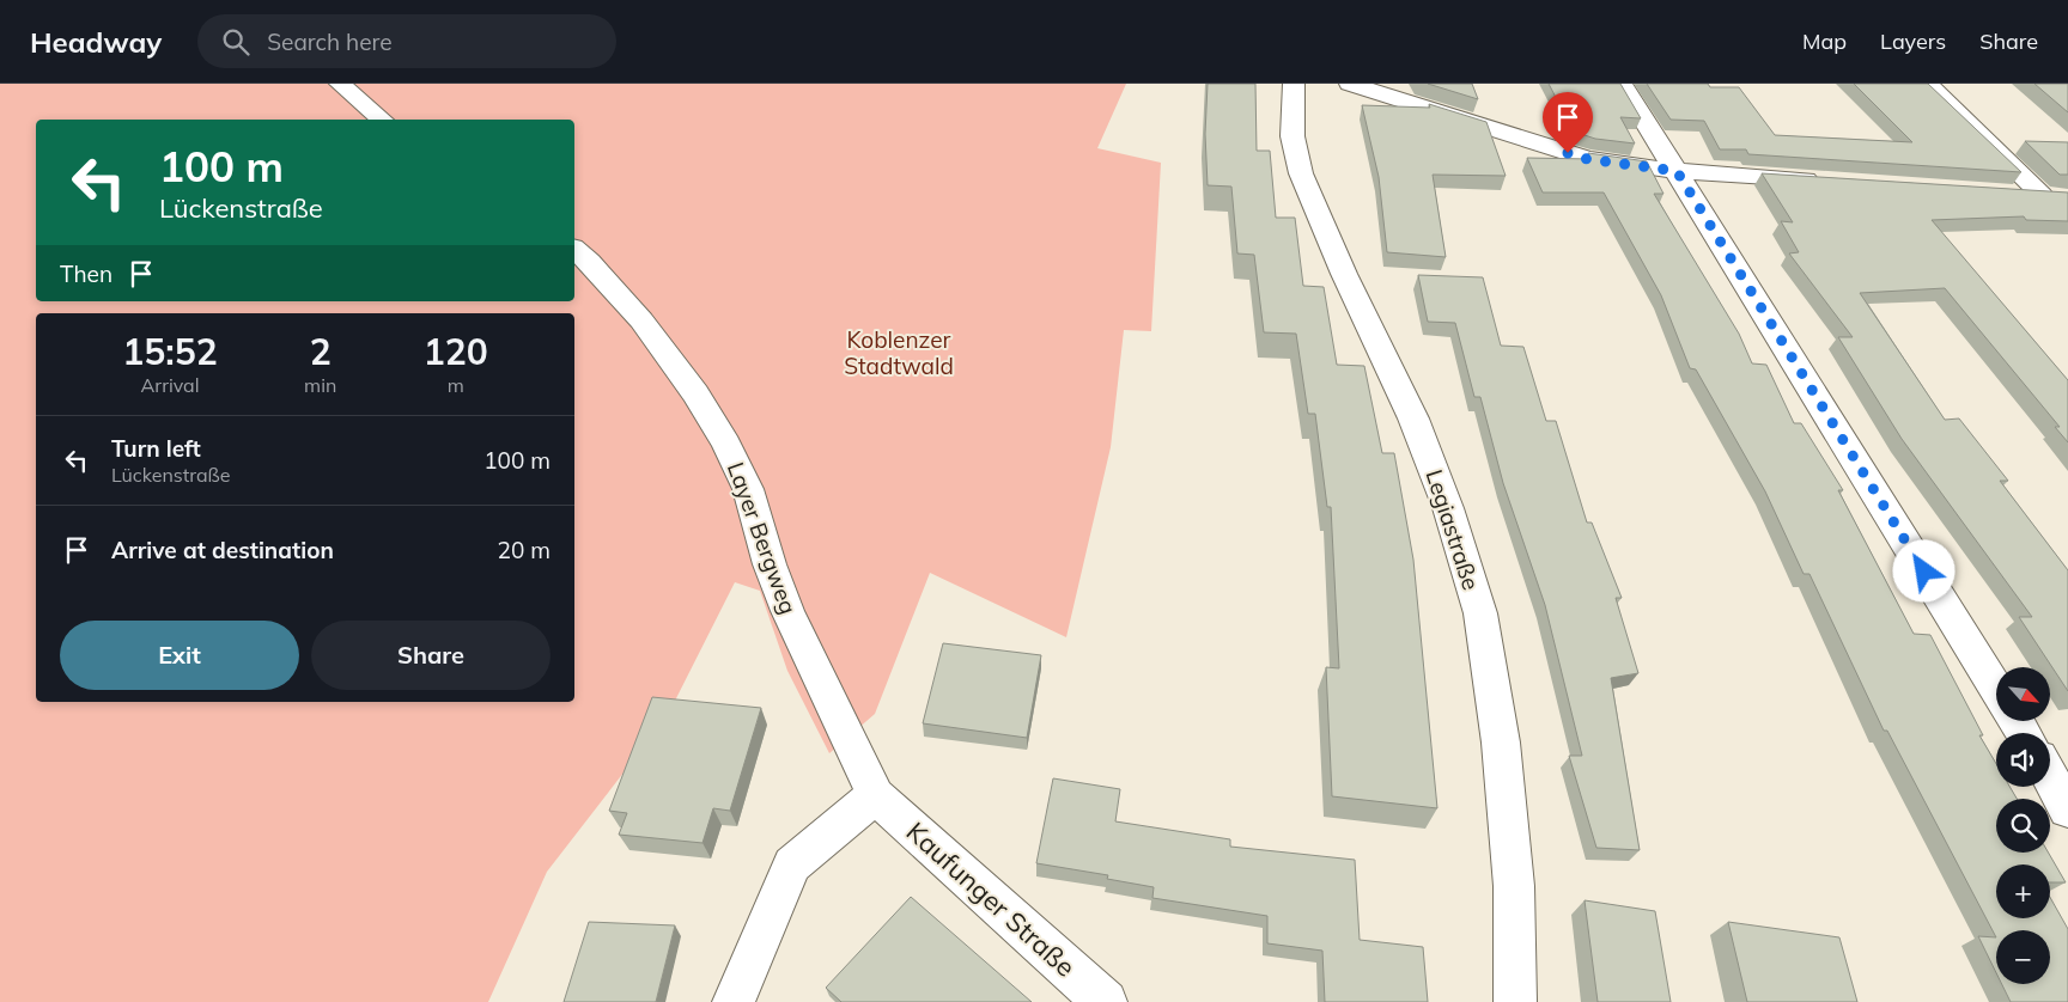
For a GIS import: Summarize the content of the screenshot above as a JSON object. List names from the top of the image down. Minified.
{"streets":{"street":["Legiastraße","Layer Bergweg","Kaufunger Straße"]},"crossings":[["Layer Bergweg","Kaufunger Straße"]],"parks":["Koblenzer Stadtwald"],"north":"bottom right","page":{"header":"Headway","search":"Search here","nav":["Map","Layers","Share"],"turn":["100 m","Lückenstraße"],"then":"Then","eta":["15:52","Arrival","2","min","120","m"],"list":[{"name":"Turn left","note":"Lückenstraße","value":"100 m"},{"name":"Arrive at destination","value":"20 m"}],"buttons":["Exit","Share"],"map_buttons":["+","−"]}}
